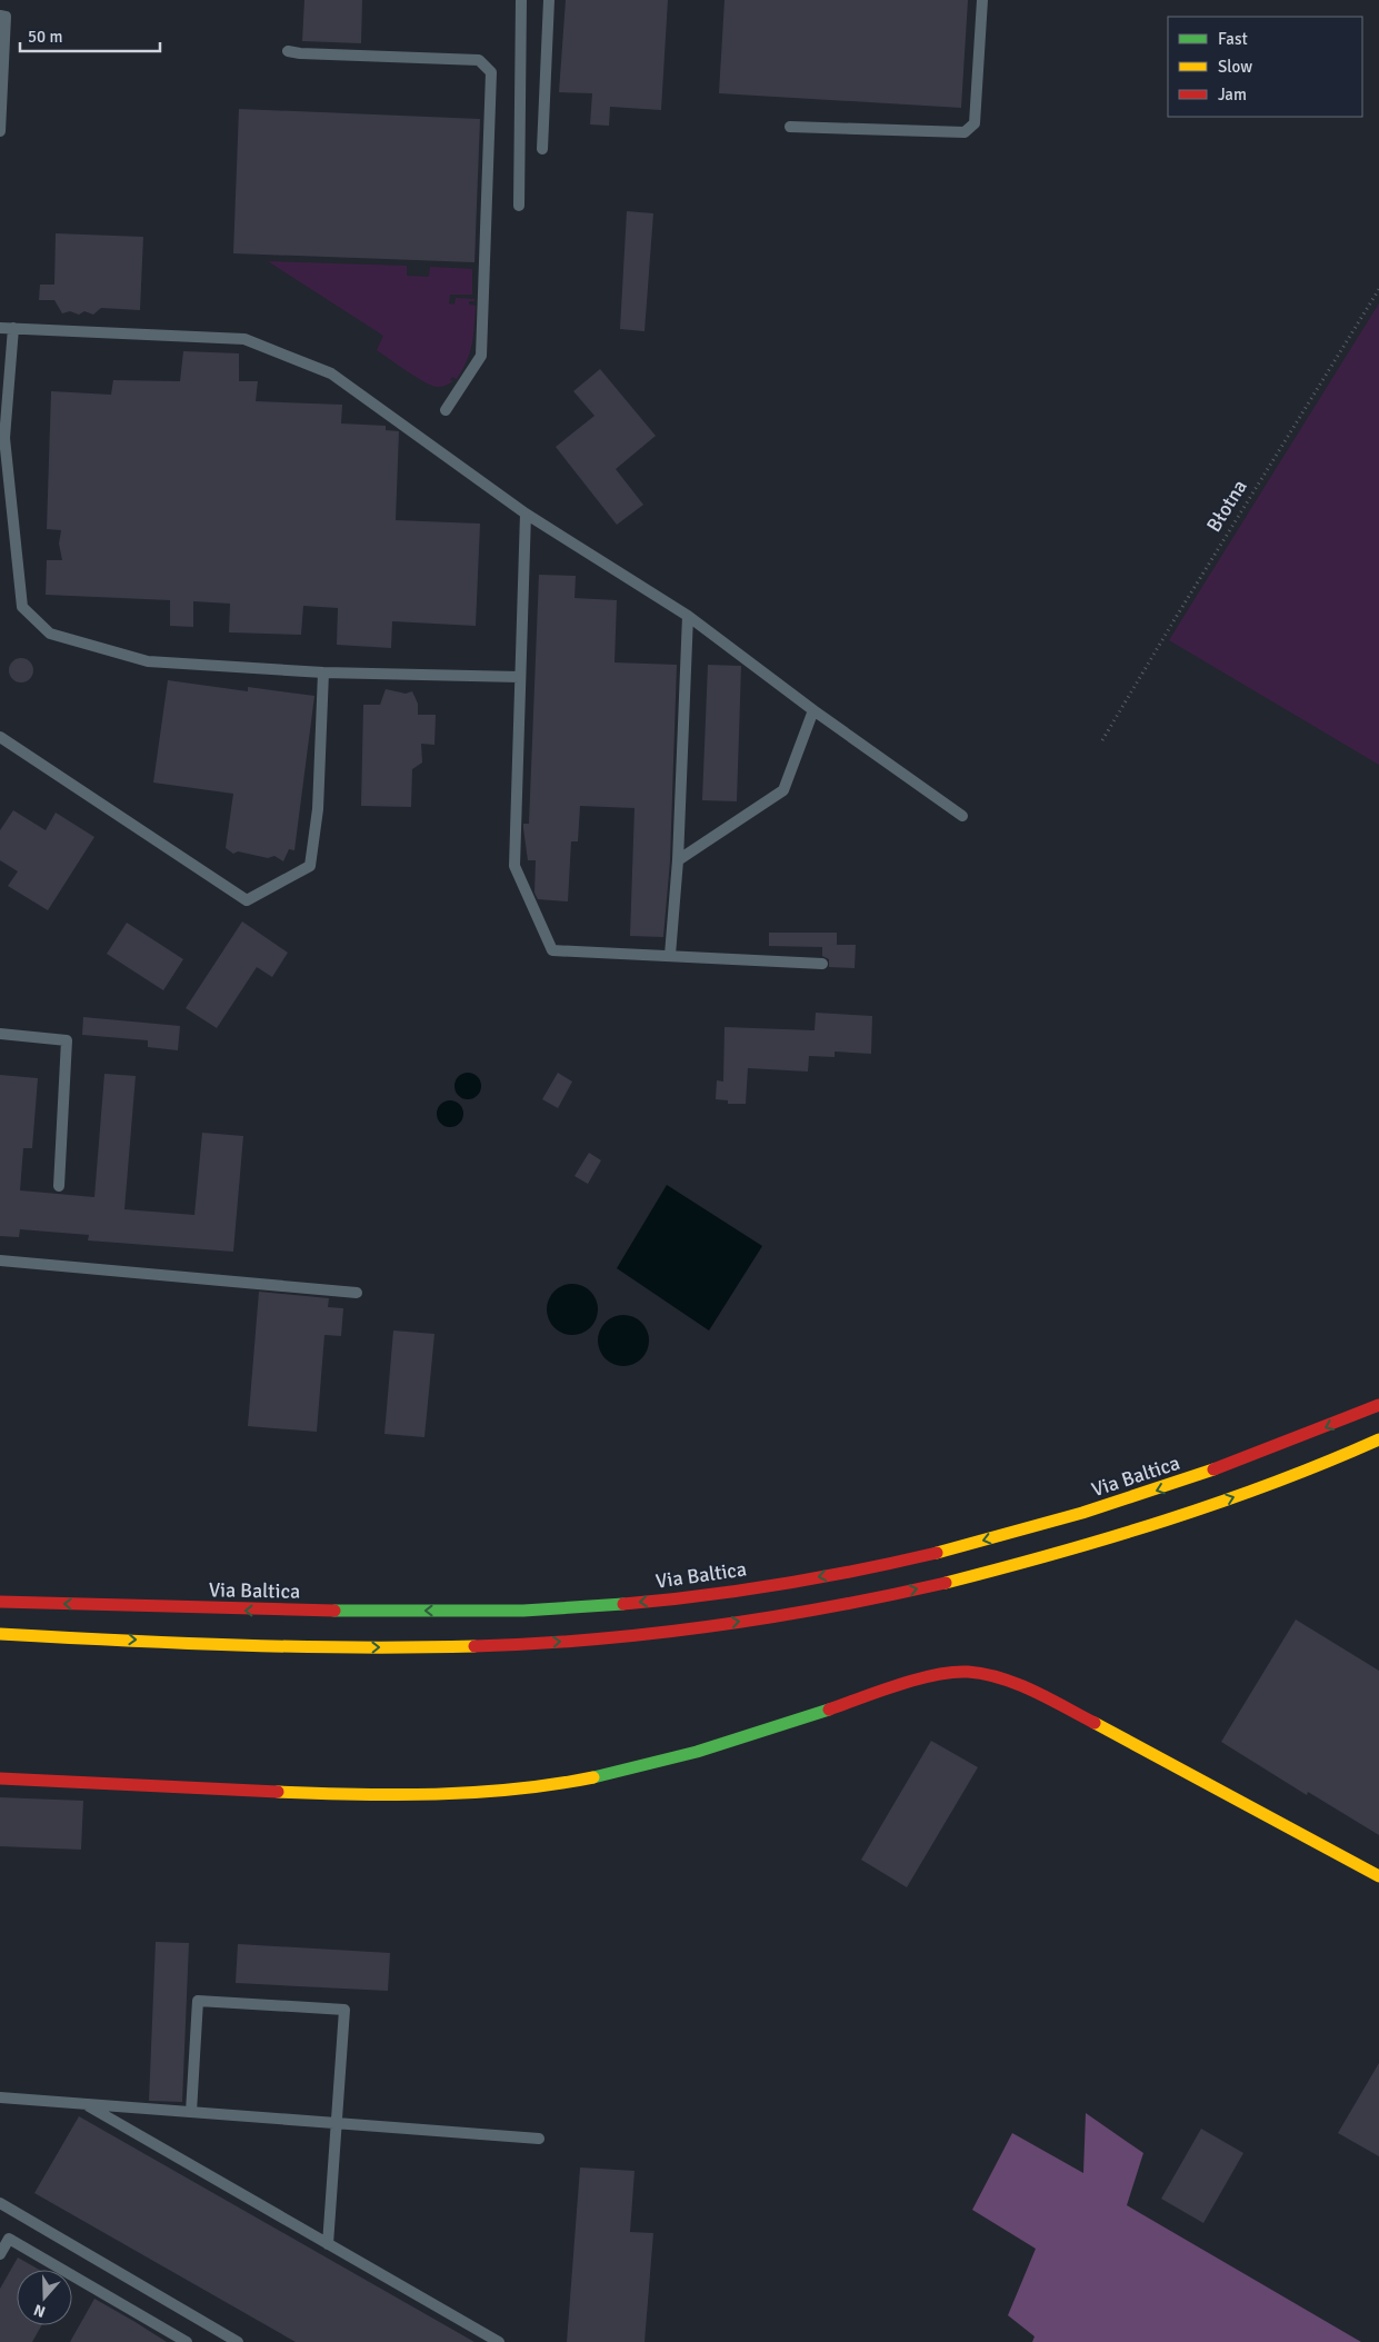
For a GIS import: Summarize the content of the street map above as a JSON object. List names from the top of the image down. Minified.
{"streets":{"main road":["Via Baltica"],"path":["Błotna"]},"legend":["Fast","Slow","Jam"],"scale_bar":"50 m","north":"bottom"}
